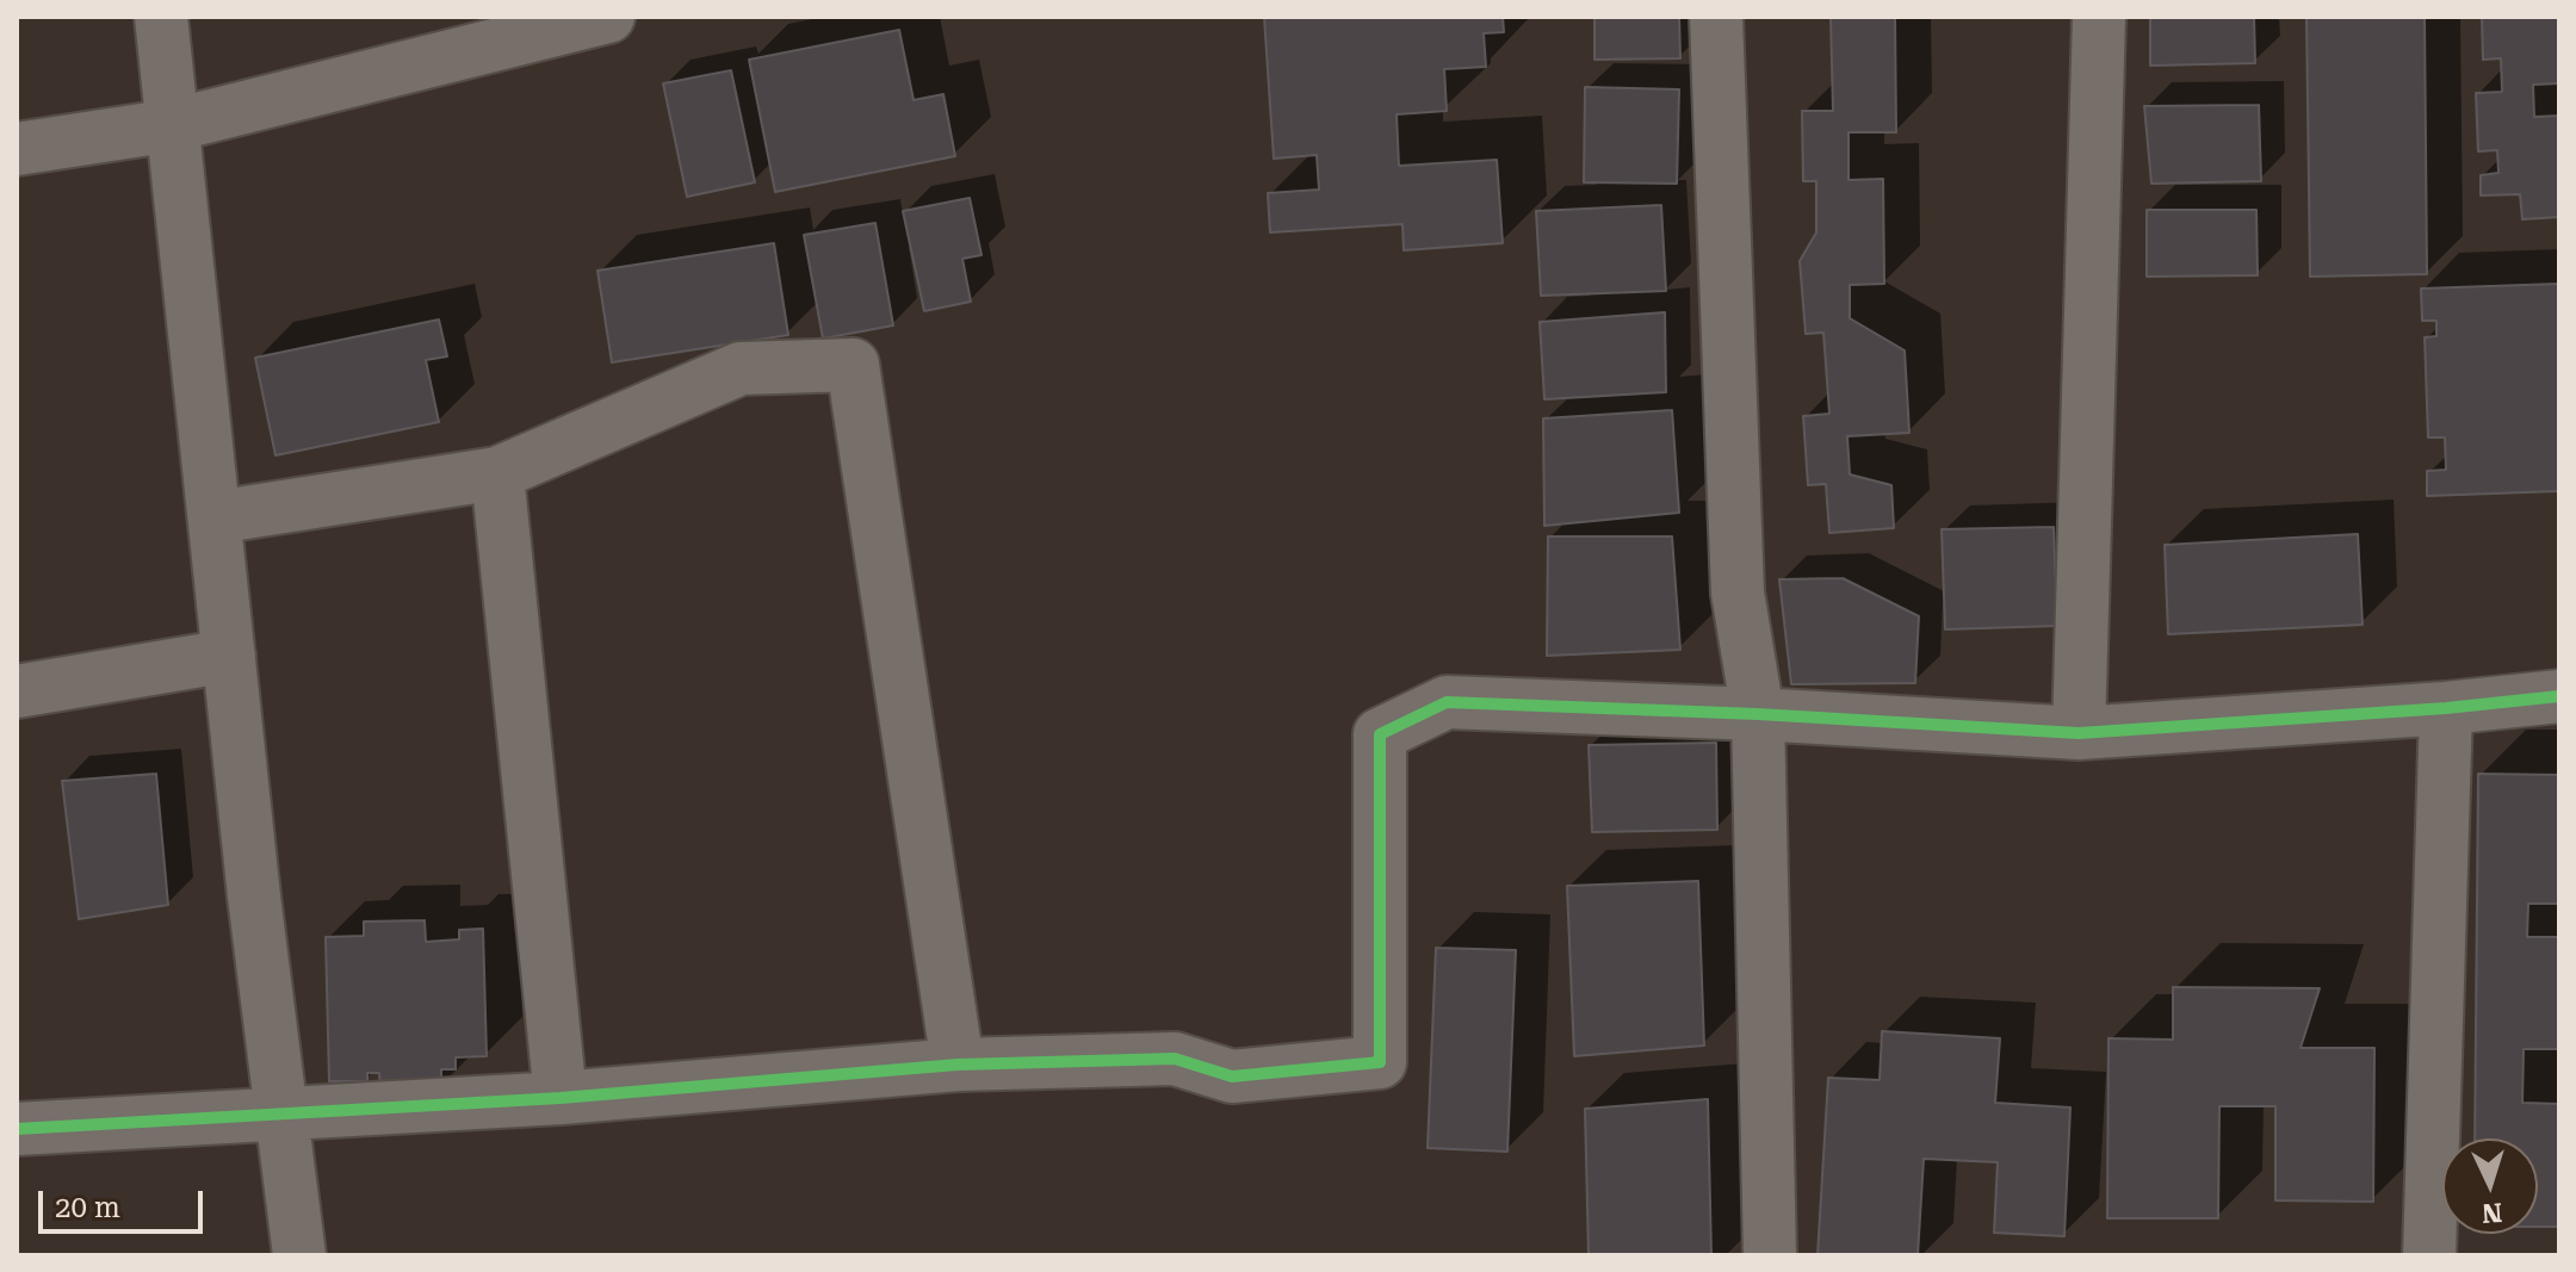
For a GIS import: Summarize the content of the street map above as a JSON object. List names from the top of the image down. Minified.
{"scale_bar":"20 m","north":"bottom"}
